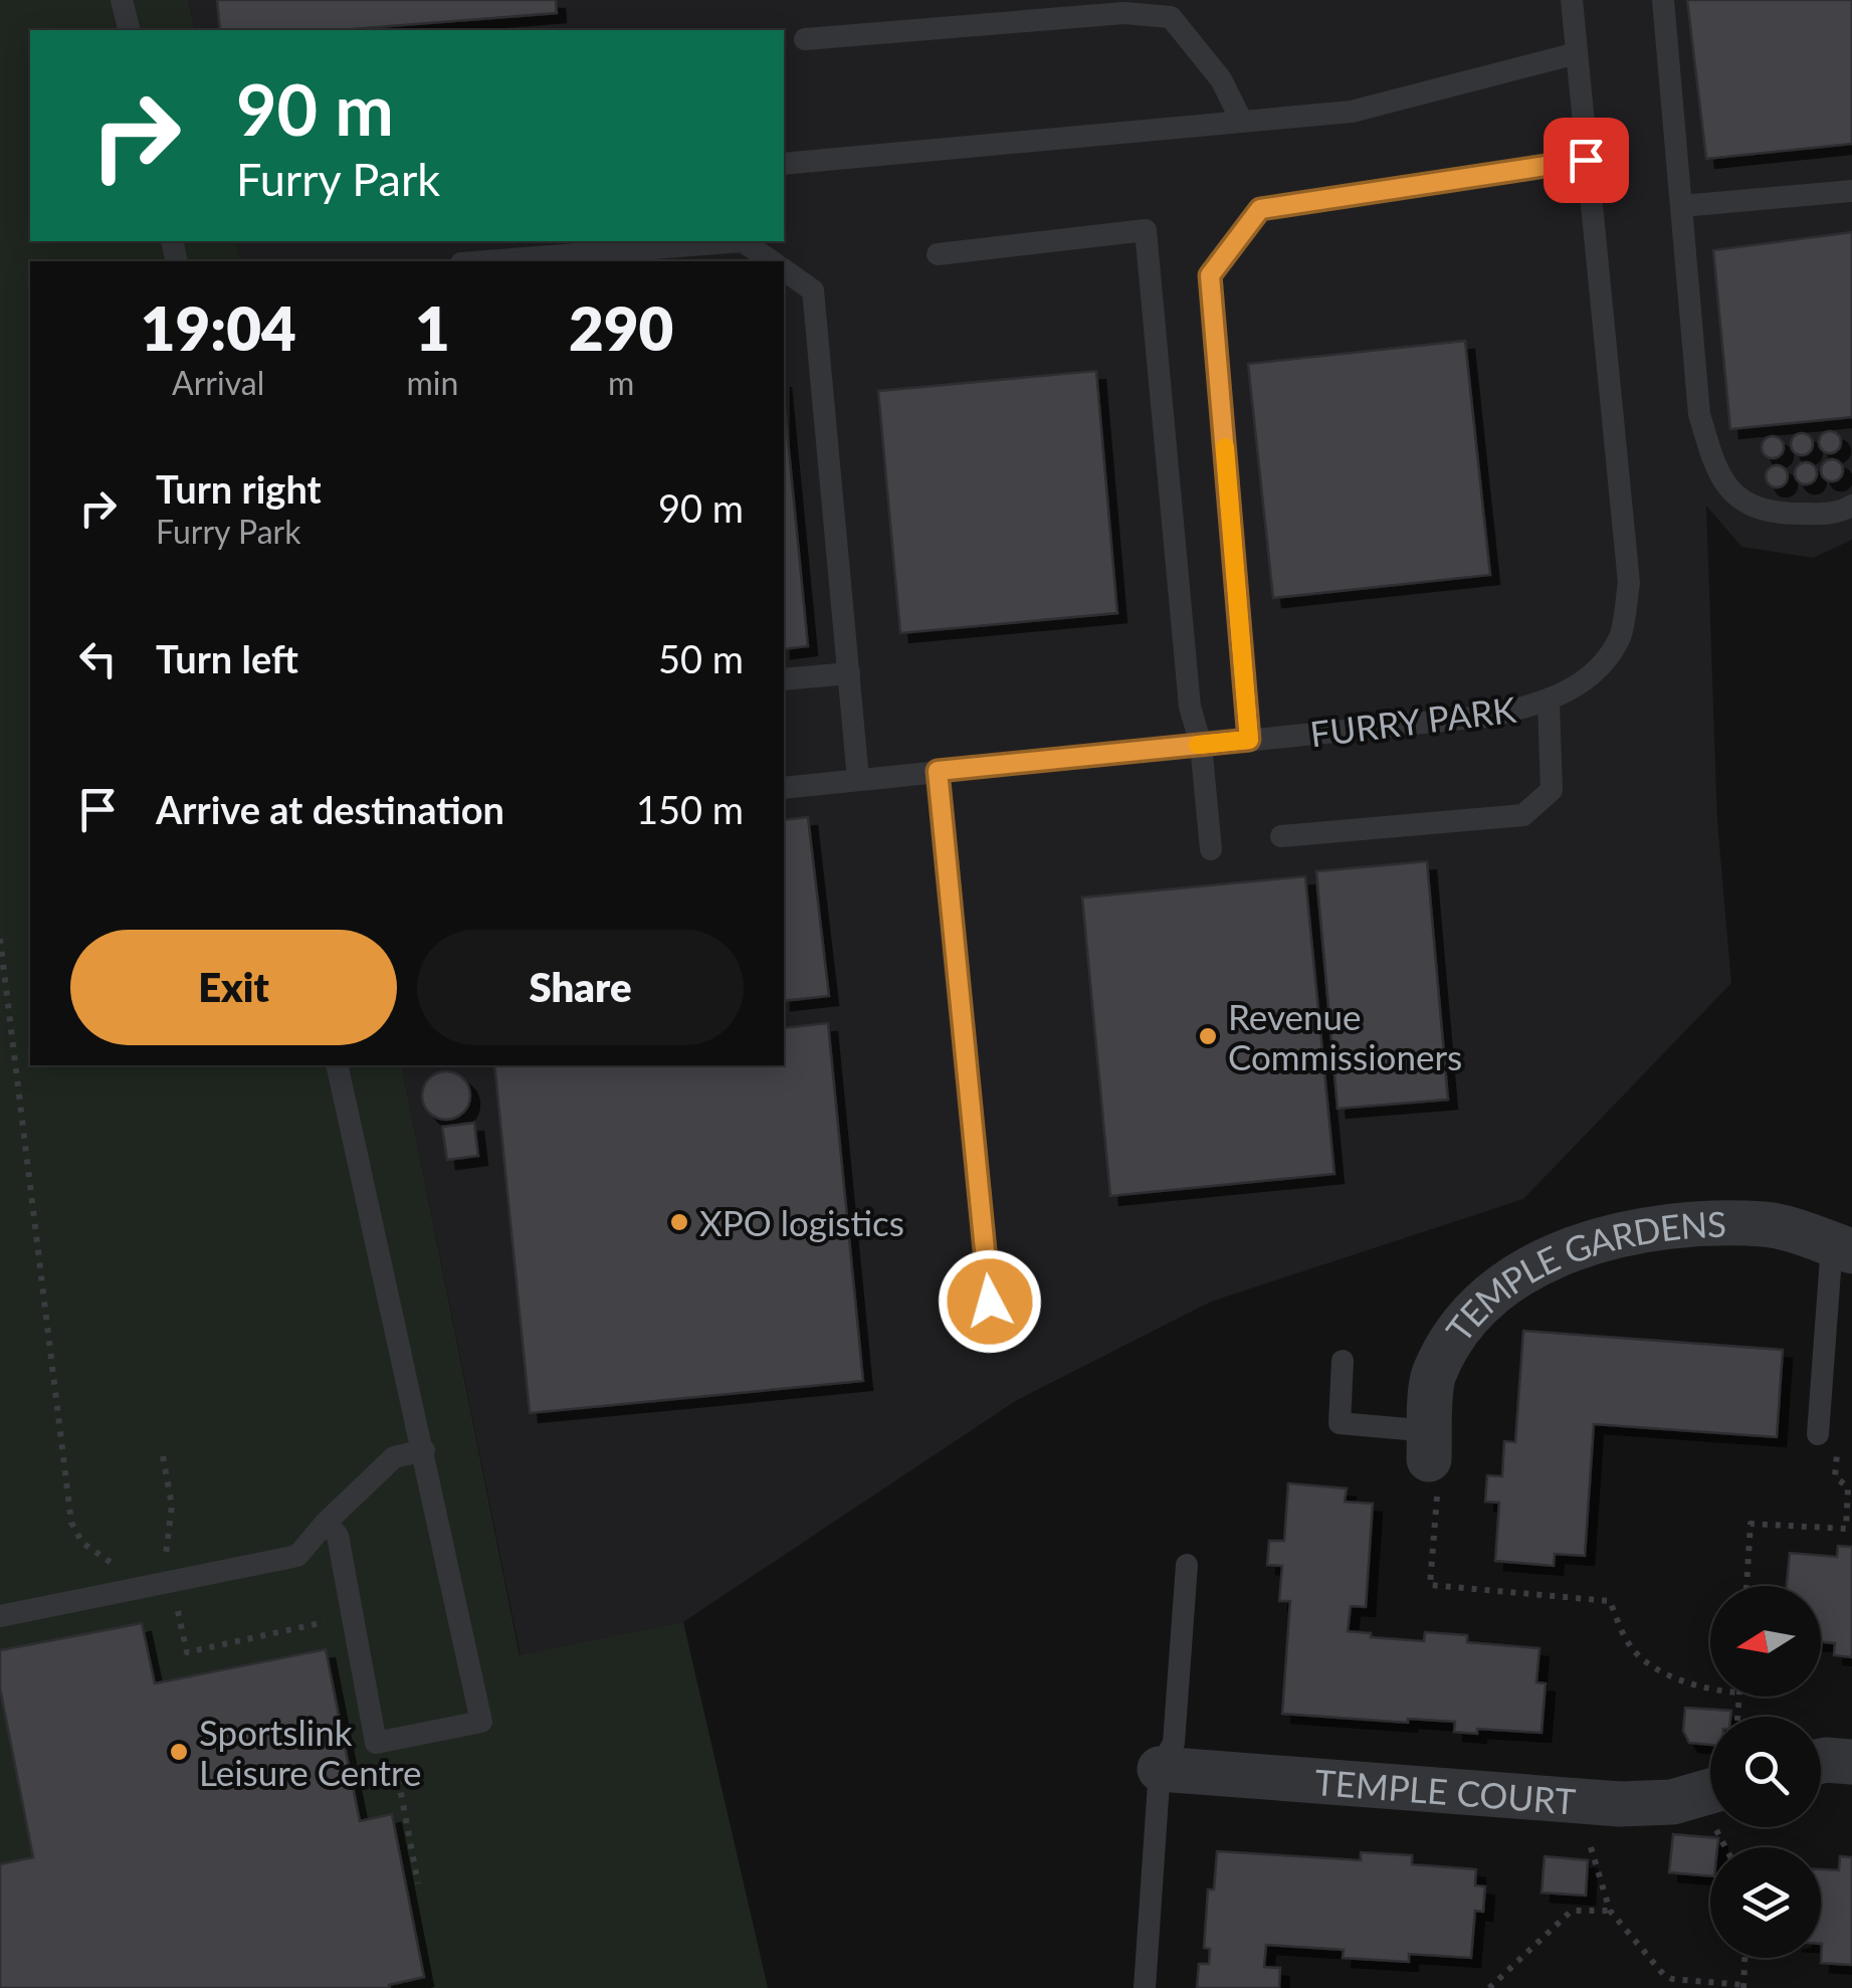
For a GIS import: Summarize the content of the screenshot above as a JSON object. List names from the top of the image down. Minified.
{"streets":{"street":["TEMPLE GARDENS","TEMPLE COURT"],"lane":["FURRY PARK"]},"places":["Revenue Commissioners","XPO logistics","Sportslink Leisure Centre"],"north":"left","page":{"turn":["90 m","Furry Park"],"eta":["19:04","Arrival","1","min","290","m"],"list":[{"name":"Turn right","note":"Furry Park","value":"90 m"},{"name":"Turn left","value":"50 m"},{"name":"Arrive at destination","value":"150 m"}],"buttons":["Exit","Share"]}}
